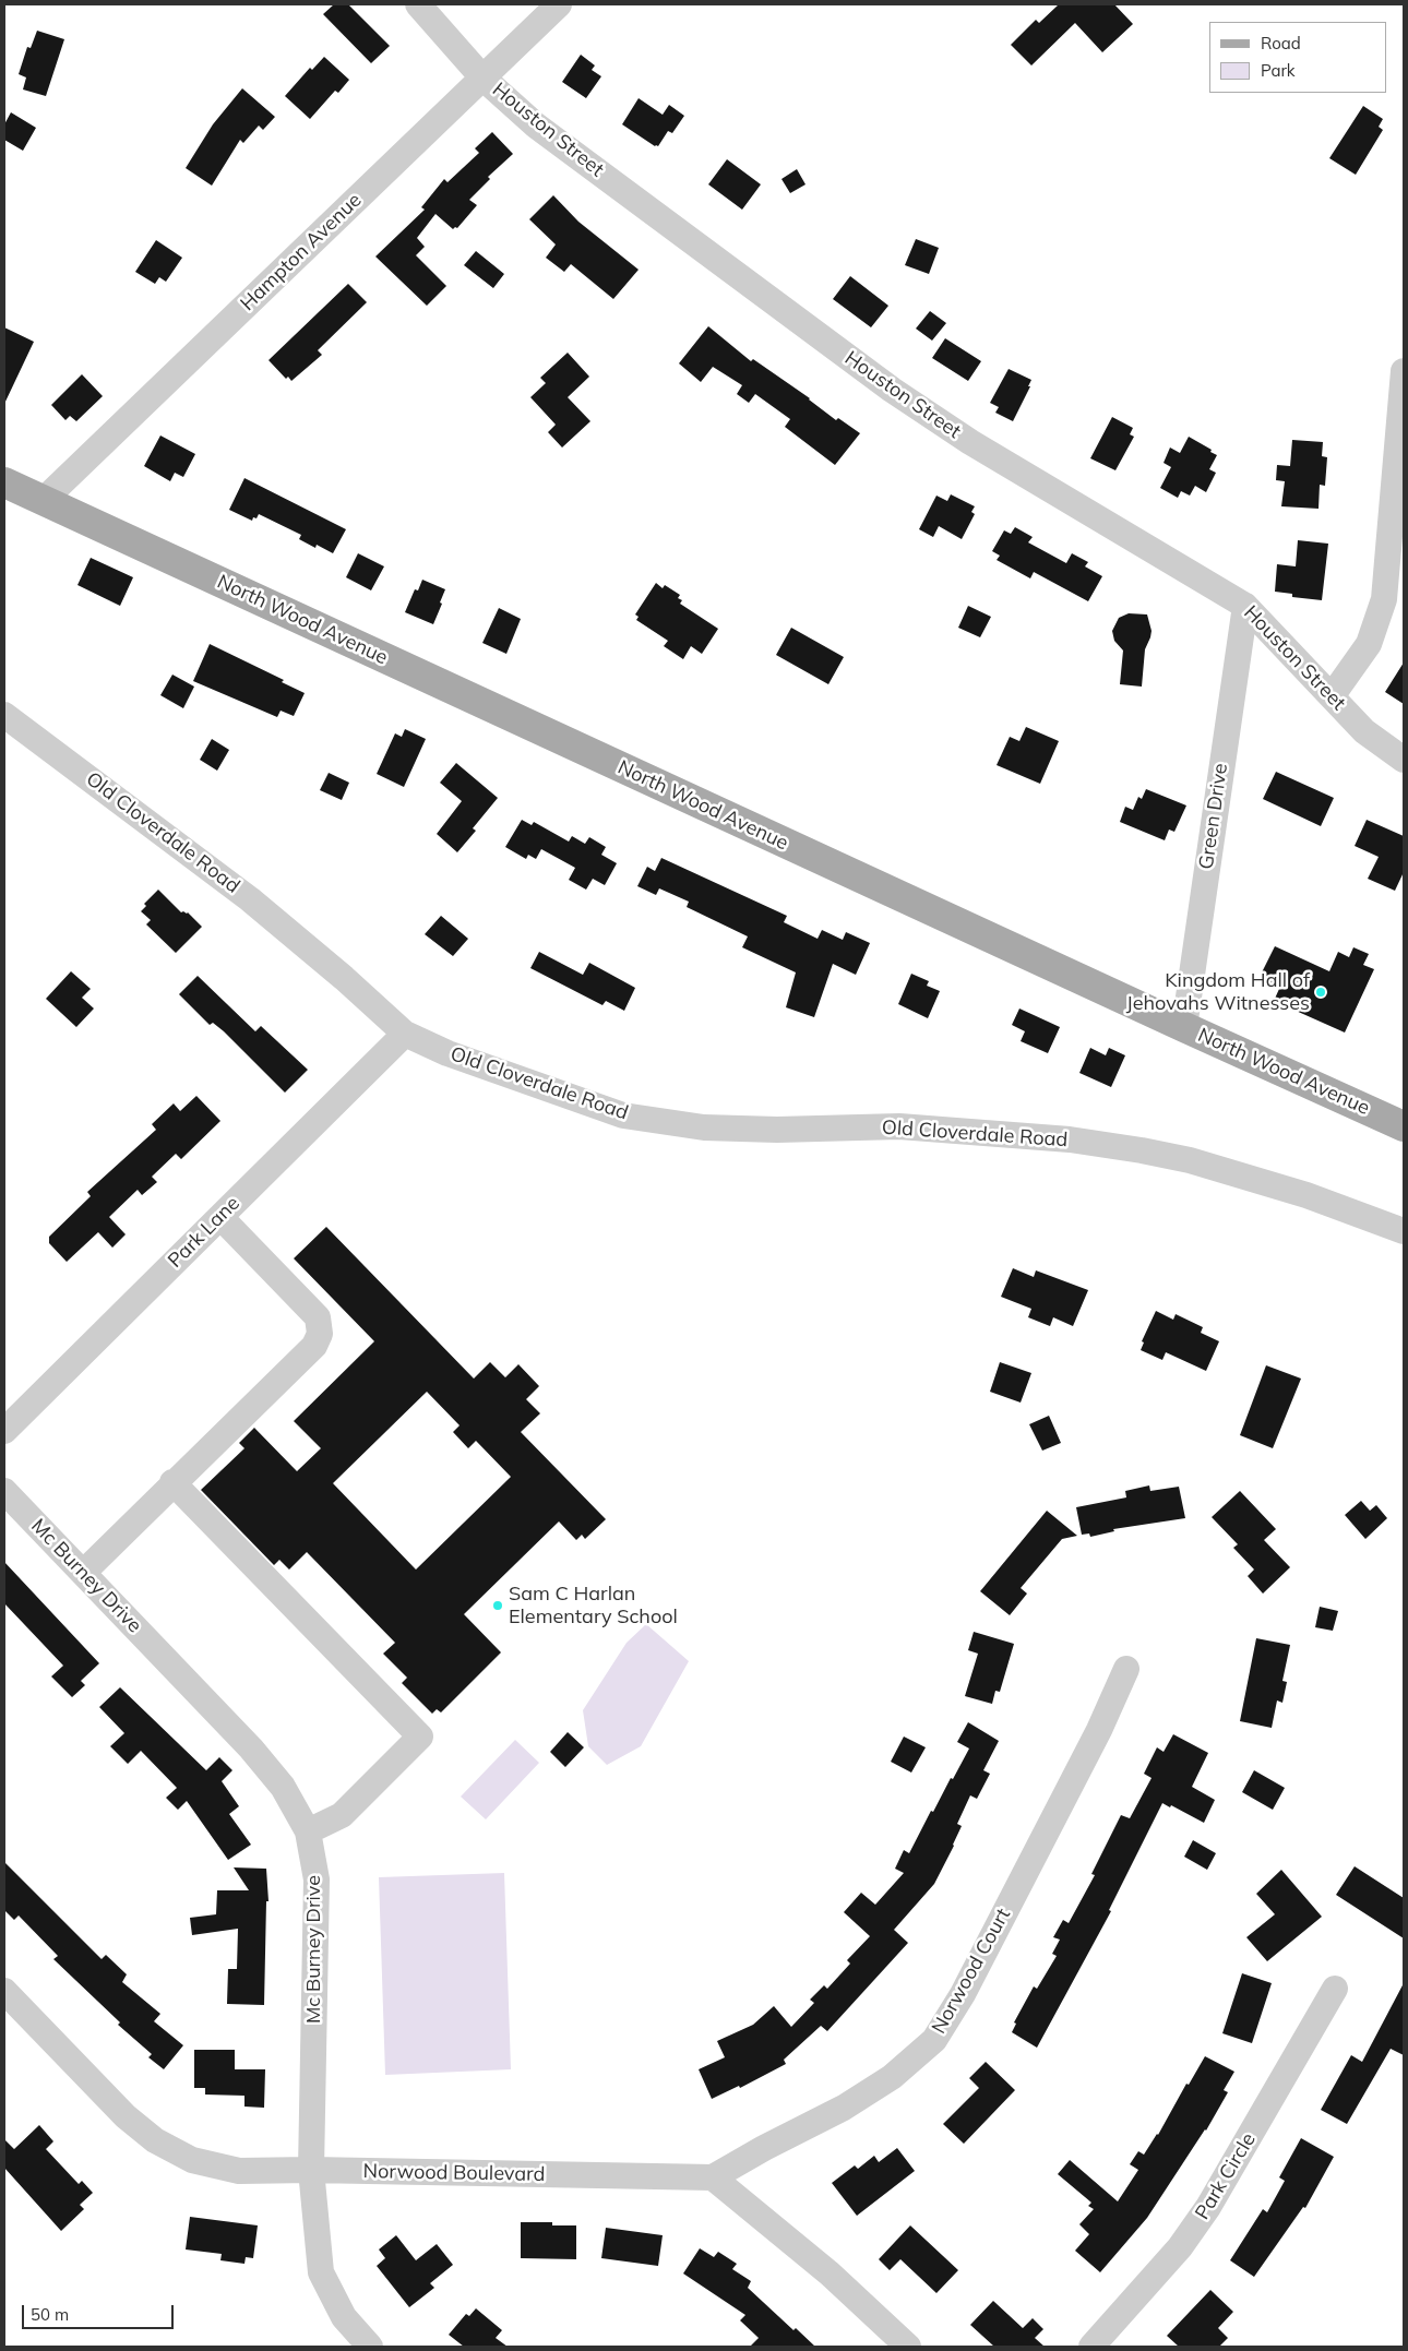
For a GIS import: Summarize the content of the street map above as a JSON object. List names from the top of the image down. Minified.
{"streets":{"main road":["North Wood Avenue"],"street":["Houston Street","Hampton Avenue","Green Drive","Old Cloverdale Road","Park Lane","Mc Burney Drive","Norwood Court","Norwood Boulevard","Park Circle"]},"crossings":[["Houston Street","Hampton Avenue"],["Houston Street","Green Drive"],["Hampton Avenue","North Wood Avenue"],["North Wood Avenue","Green Drive"],["Old Cloverdale Road","Park Lane"],["Mc Burney Drive","Norwood Boulevard"],["Norwood Court","Norwood Boulevard"]],"places":["Kingdom Hall of Jehovahs Witnesses","Sam C Harlan Elementary School"],"legend":["Road","Park"],"scale_bar":"50 m"}
